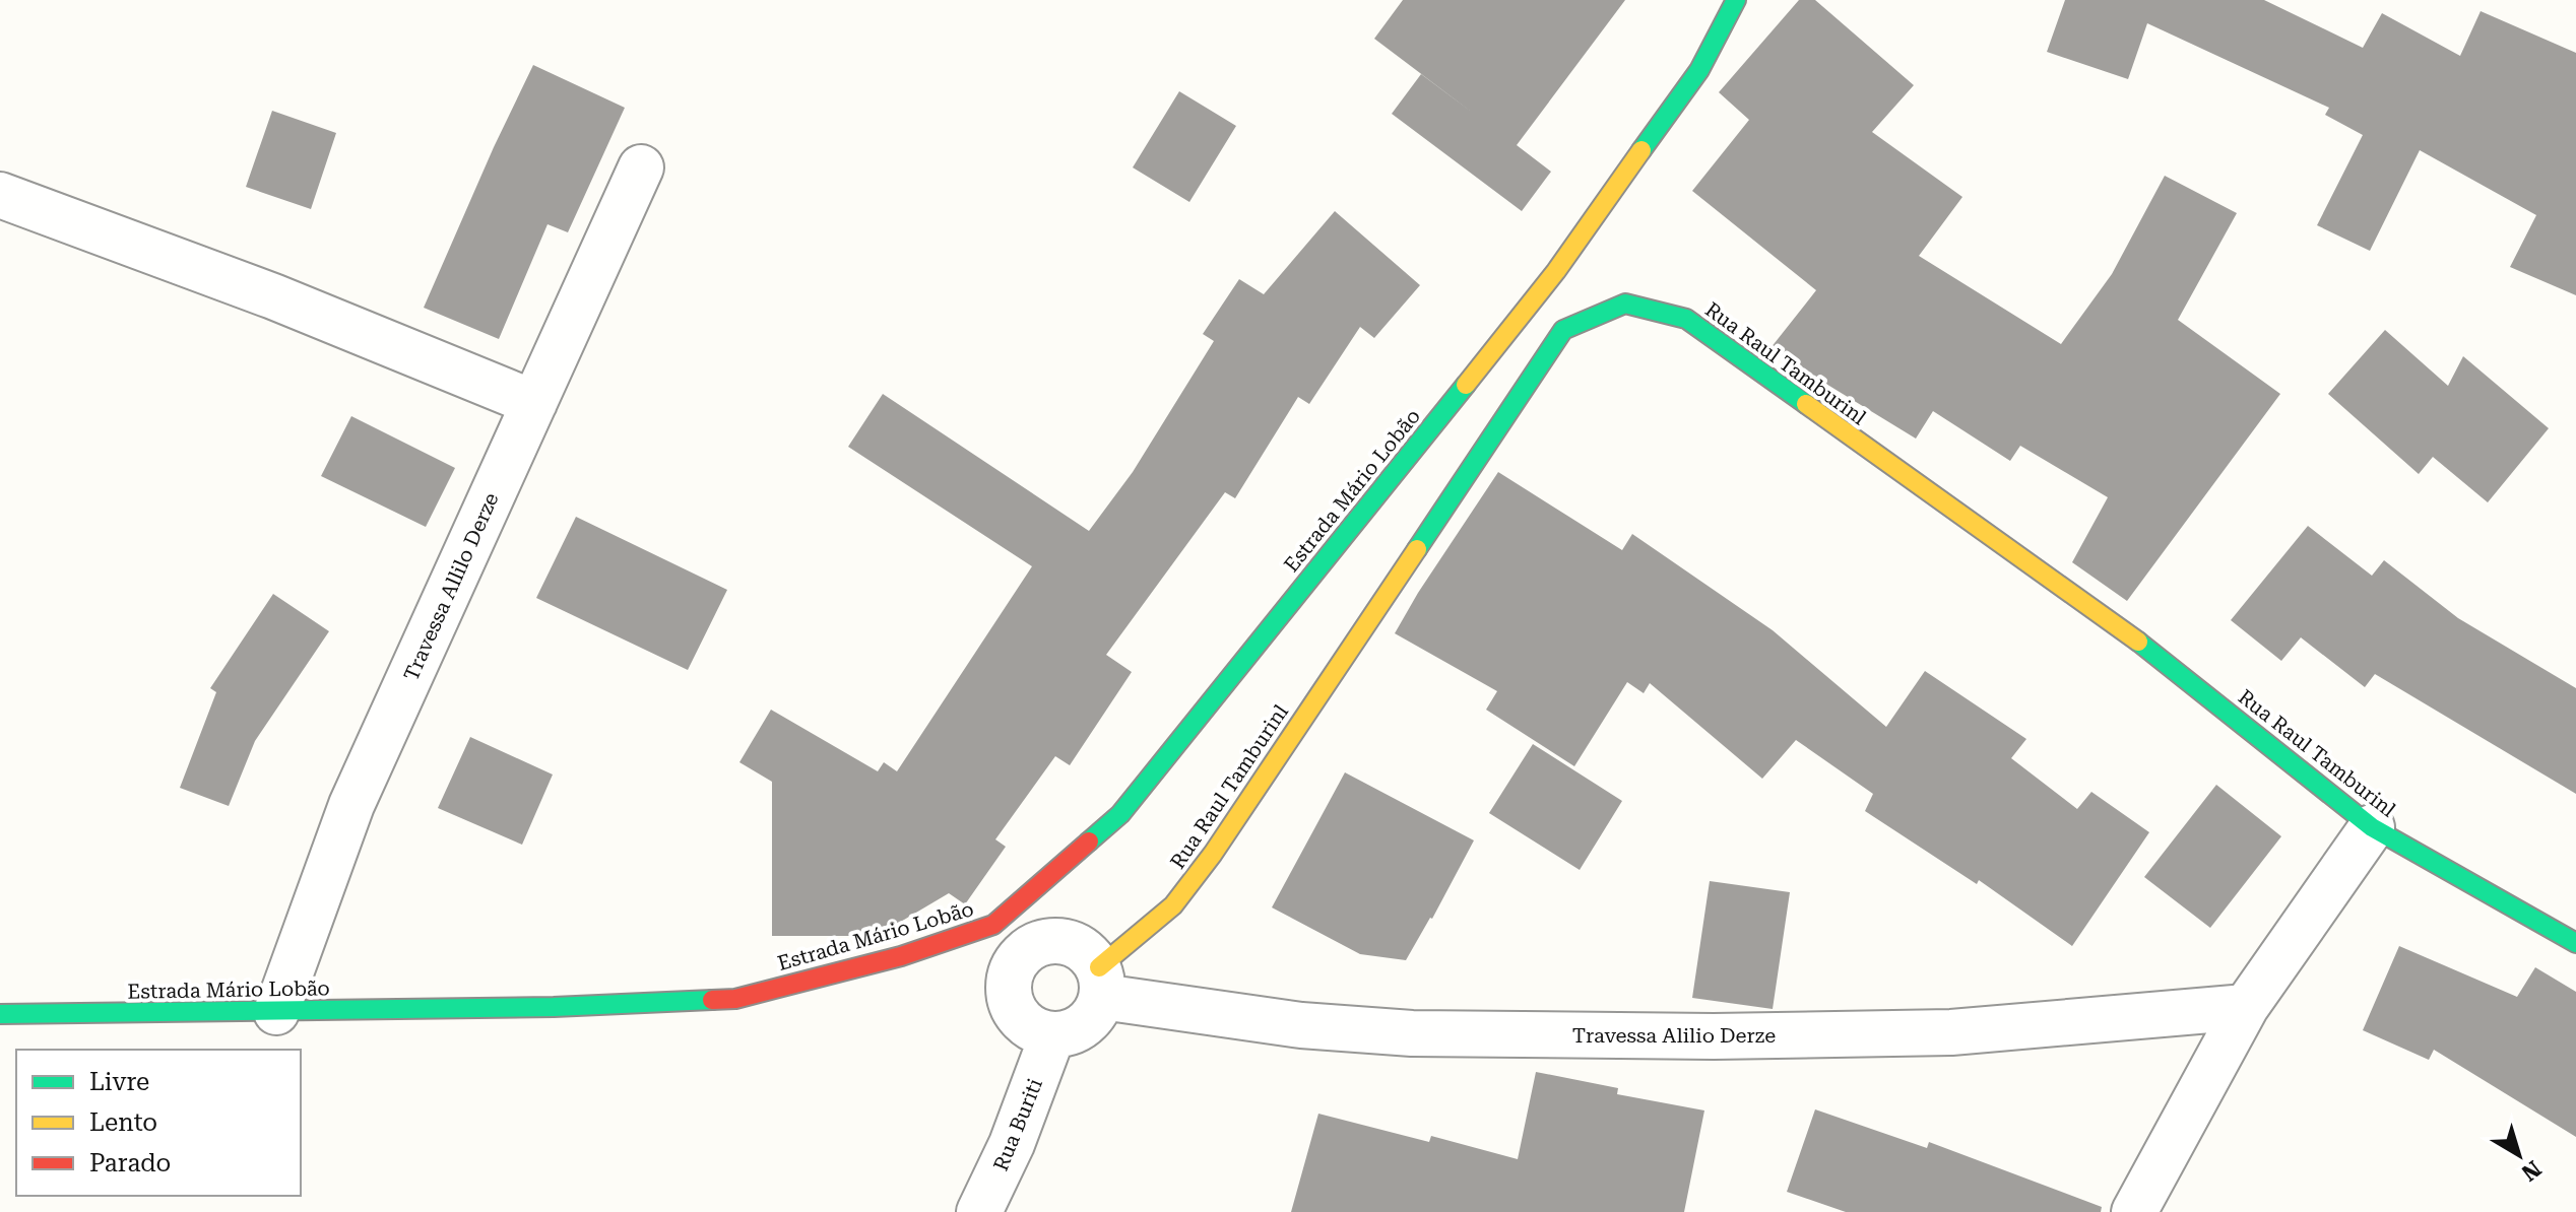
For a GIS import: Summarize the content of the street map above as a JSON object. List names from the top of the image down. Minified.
{"streets":{"street":["Rua Raul Tamburinl","Estrada Mário Lobão","Travessa Allilo Derze","Travessa Alilio Derze","Rua Buriti"]},"crossings":[["Rua Raul Tamburinl","Estrada Mário Lobão"],["Rua Raul Tamburinl","Travessa Alilio Derze"],["Rua Raul Tamburinl","Rua Buriti"],["Estrada Mário Lobão","Travessa Allilo Derze"],["Estrada Mário Lobão","Travessa Alilio Derze"],["Estrada Mário Lobão","Rua Buriti"],["Travessa Alilio Derze","Rua Buriti"]],"legend":["Livre","Lento","Parado"],"north":"bottom right"}
